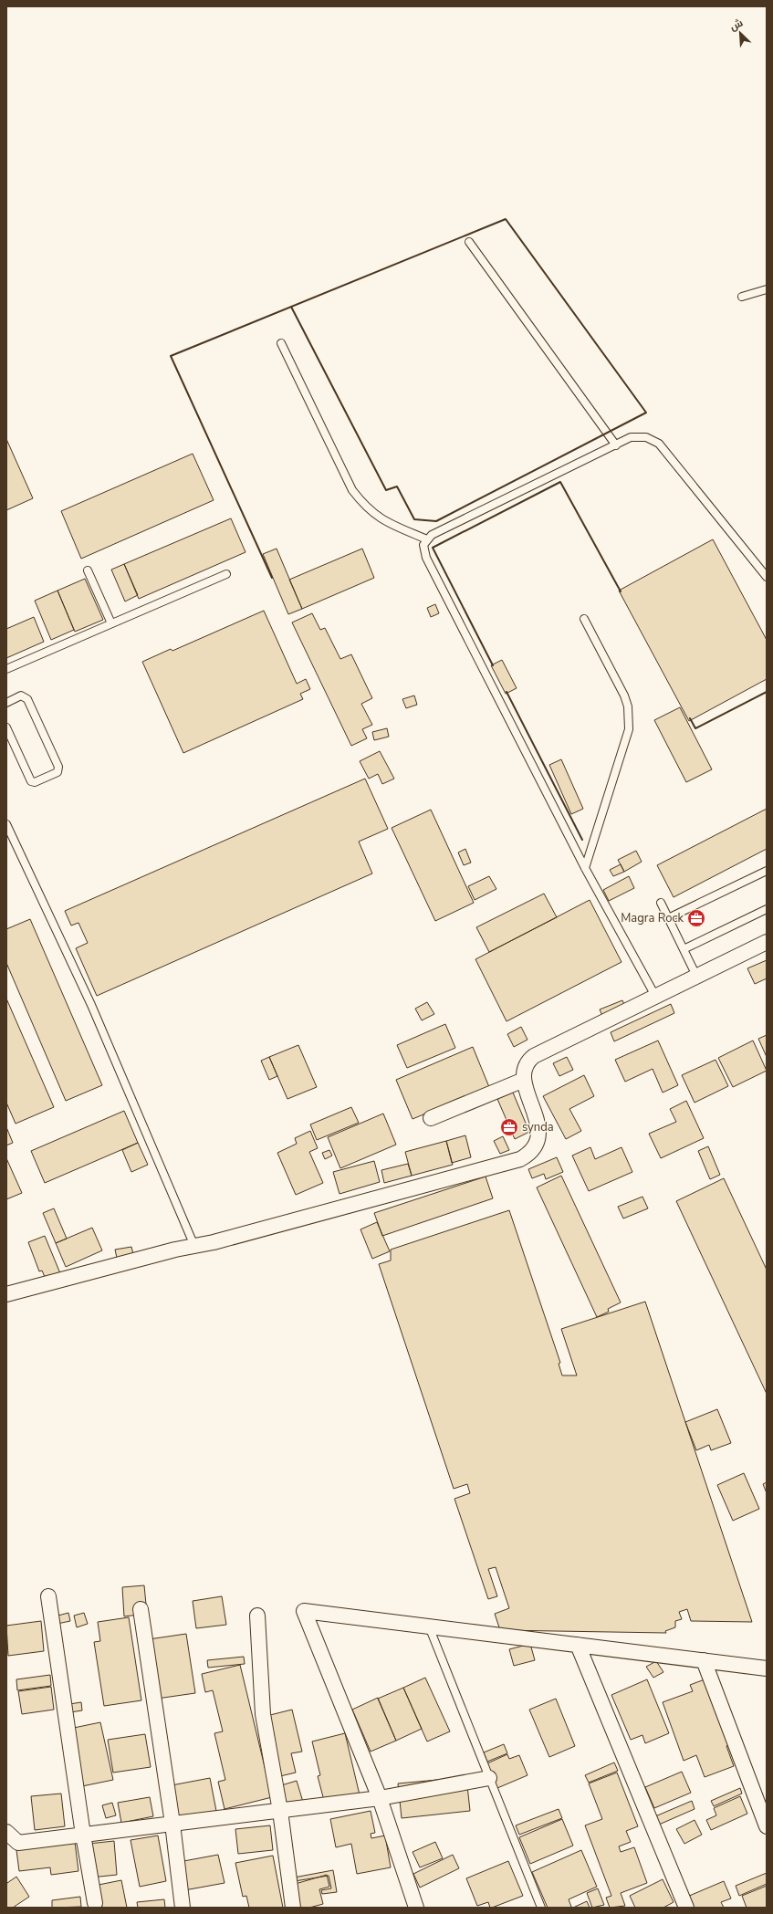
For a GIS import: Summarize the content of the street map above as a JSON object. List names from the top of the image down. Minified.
{"places":{"office":["Magra Rock","synda"]},"north":"top left"}
